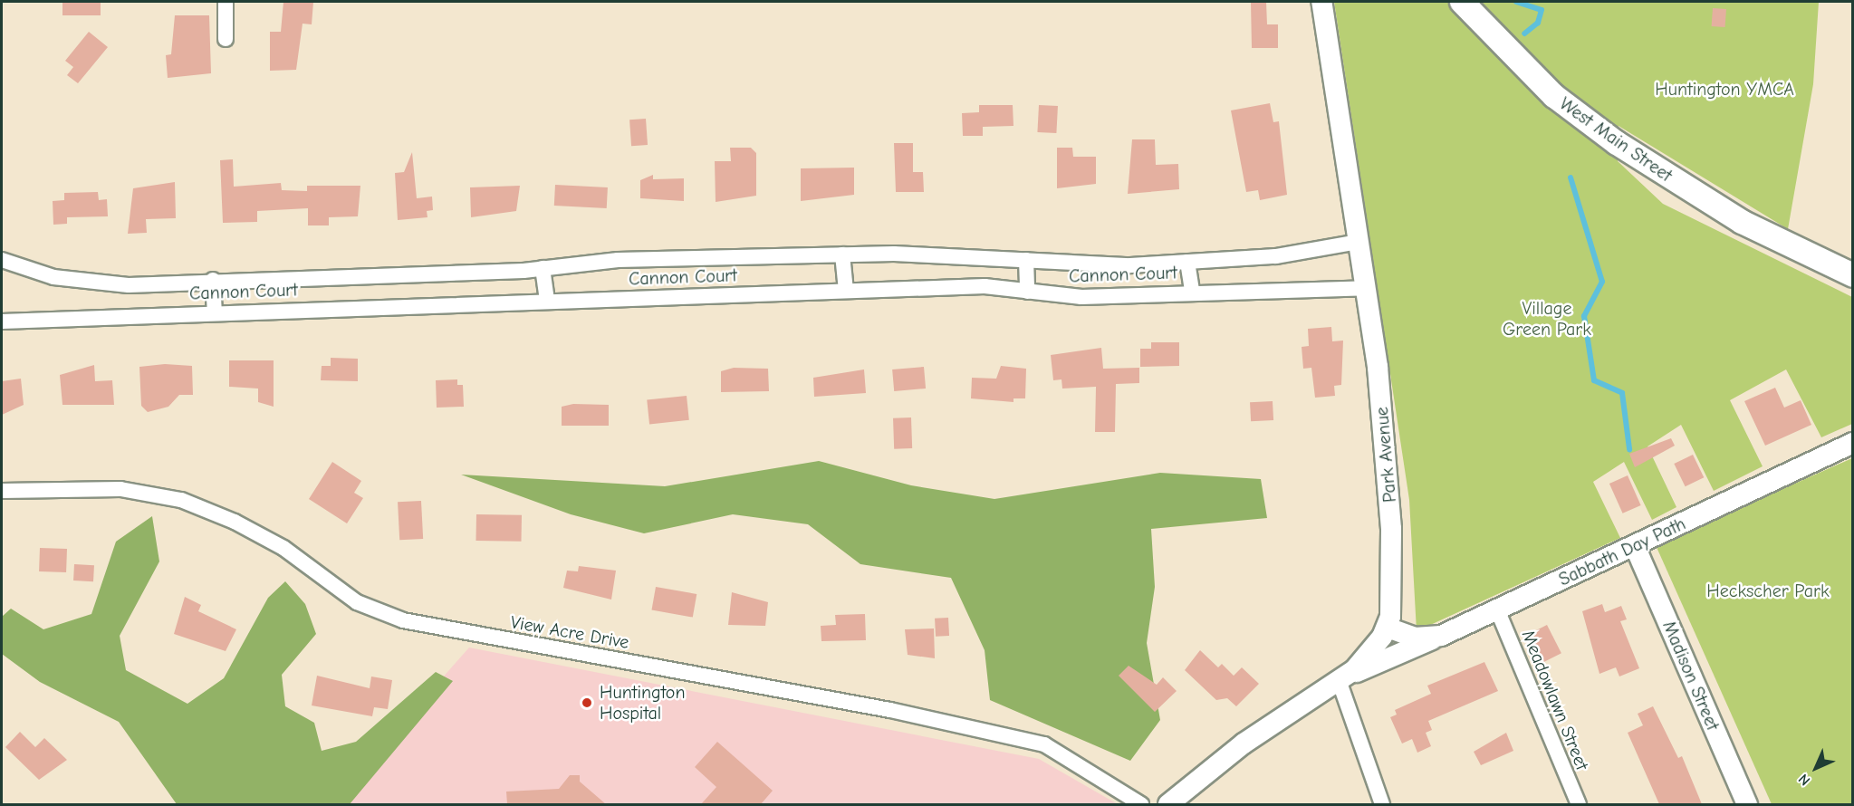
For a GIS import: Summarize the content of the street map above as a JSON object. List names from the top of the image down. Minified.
{"streets":{"main road":["West Main Street","Park Avenue","Sabbath Day Path","Madison Street"],"street":["Cannon Court","View Acre Drive","Meadowlawn Street"]},"crossings":[["Cannon Court","Park Avenue"],["Park Avenue","Sabbath Day Path"],["Sabbath Day Path","Madison Street"],["Sabbath Day Path","Meadowlawn Street"]],"parks":["Huntington YMCA","Village Green Park","Heckscher Park"],"places":["Huntington Hospital"],"north":"bottom left"}
